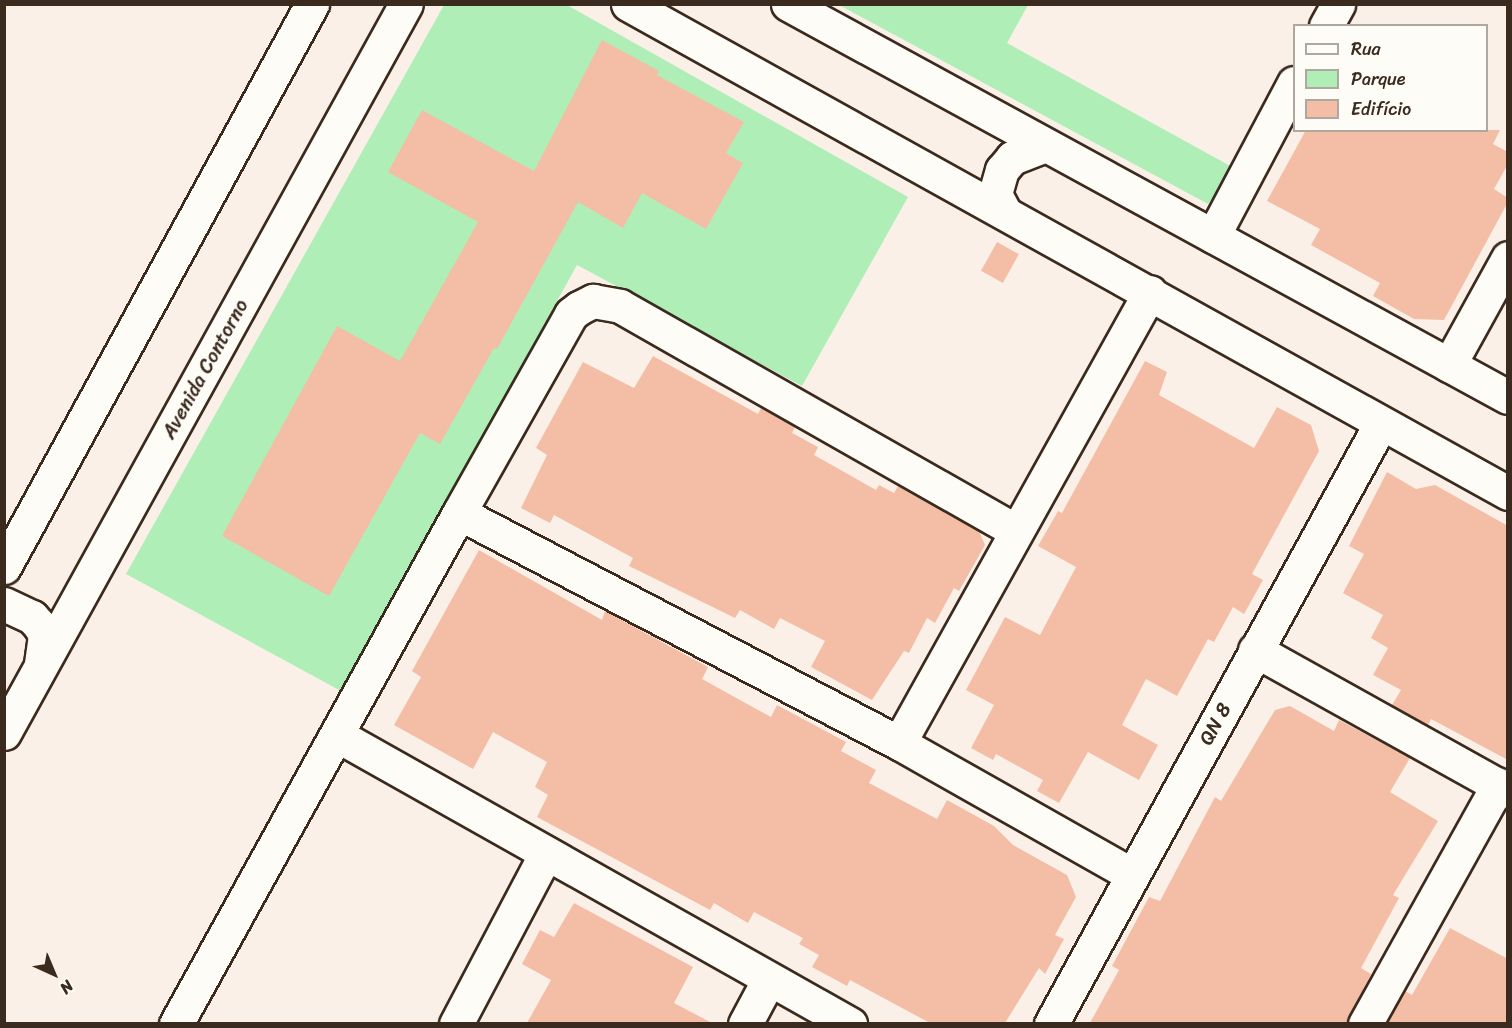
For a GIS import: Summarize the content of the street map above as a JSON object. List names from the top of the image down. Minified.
{"streets":{"street":["Avenida Contorno","QN 8"]},"legend":["Rua","Parque","Edifício"],"north":"bottom right"}
